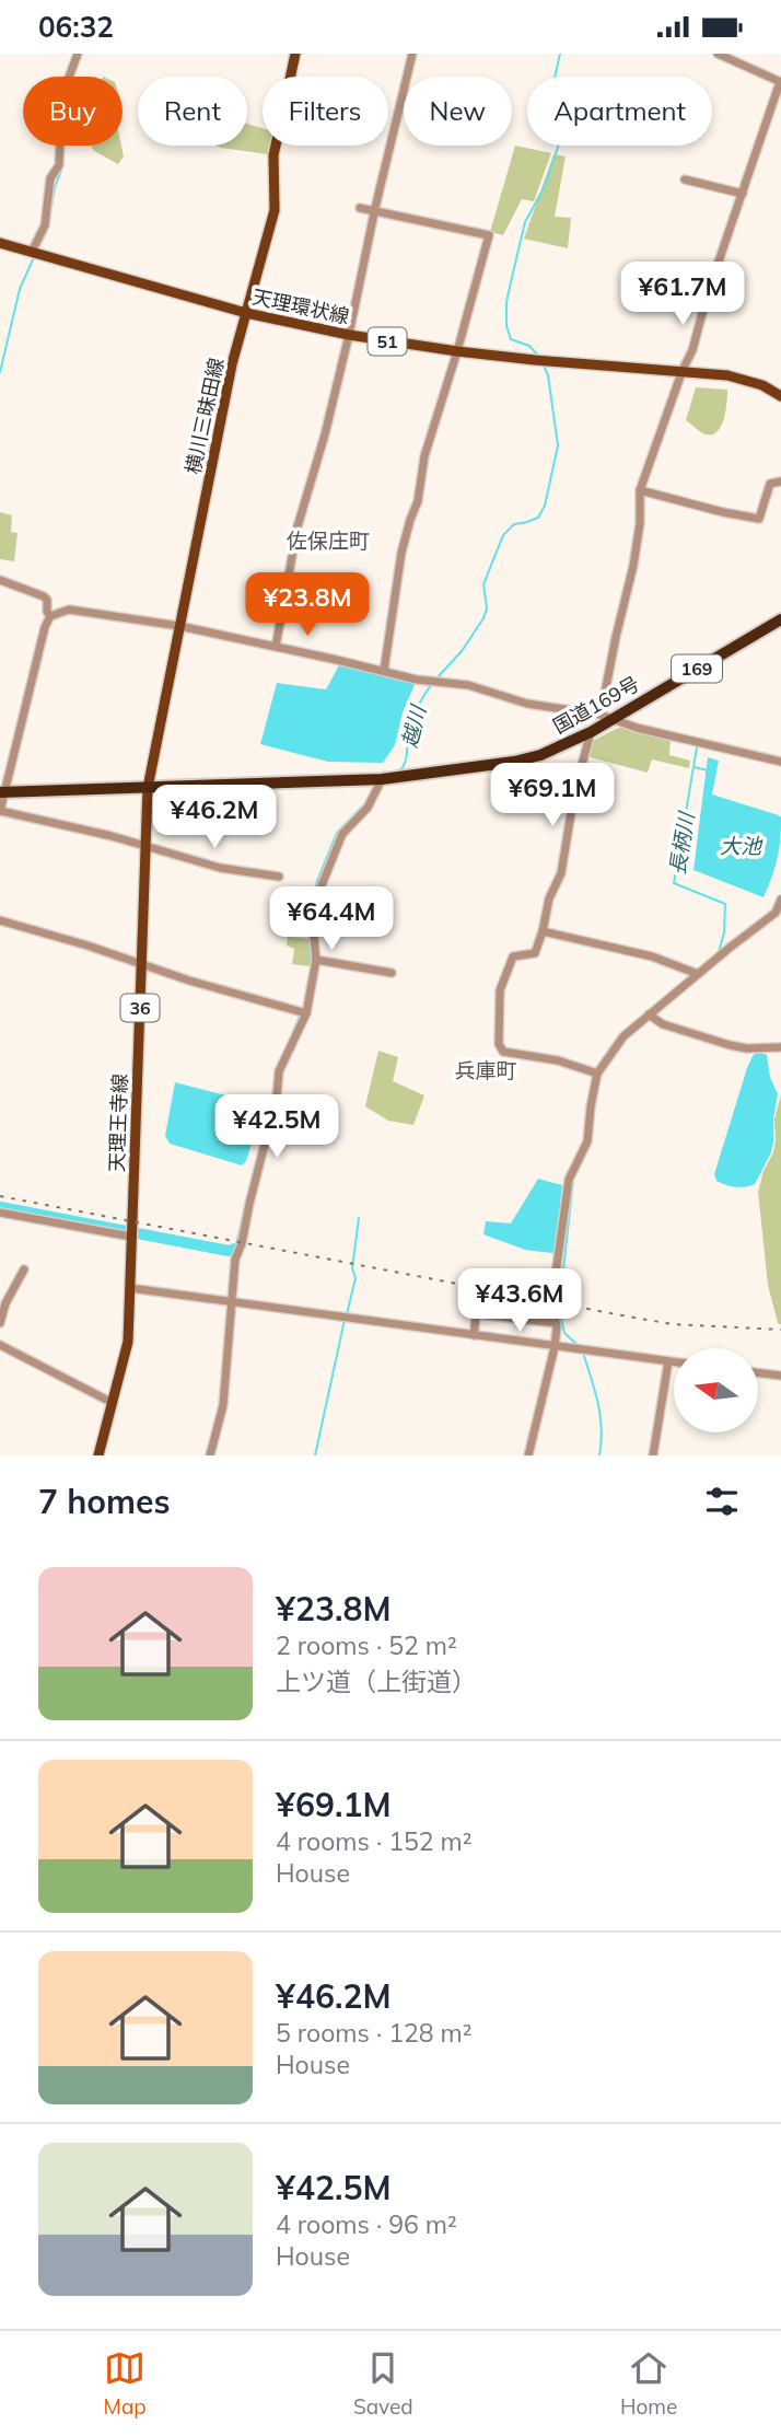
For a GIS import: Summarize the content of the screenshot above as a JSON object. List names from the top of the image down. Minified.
{"streets":{"highway":["169","国道169号"],"main road":["天理環状線","51","横川三昧田線","36","天理王寺線"]},"crossings":[["天理環状線","横川三昧田線"],["横川三昧田線","国道169号"],["横川三昧田線","天理王寺線"],["国道169号","天理王寺線"]],"districts":["佐保庄町","兵庫町"],"water":["越川","長柄川","大池"],"north":"left","page":{"status":"06:32","chip":["Buy","Rent","Filters","New","Apartment"],"price":["¥61.7M","¥23.8M","¥69.1M","¥46.2M","¥64.4M","¥42.5M","¥43.6M"],"heading":"7 homes","list":[{"name":"¥23.8M","note":"2 rooms · 52 m² · 上ツ道（上街道）"},{"name":"¥69.1M","note":"4 rooms · 152 m² · House"},{"name":"¥46.2M","note":"5 rooms · 128 m² · House"},{"name":"¥42.5M","note":"4 rooms · 96 m² · House"}],"tabs":["Map","Saved","Home"]}}
